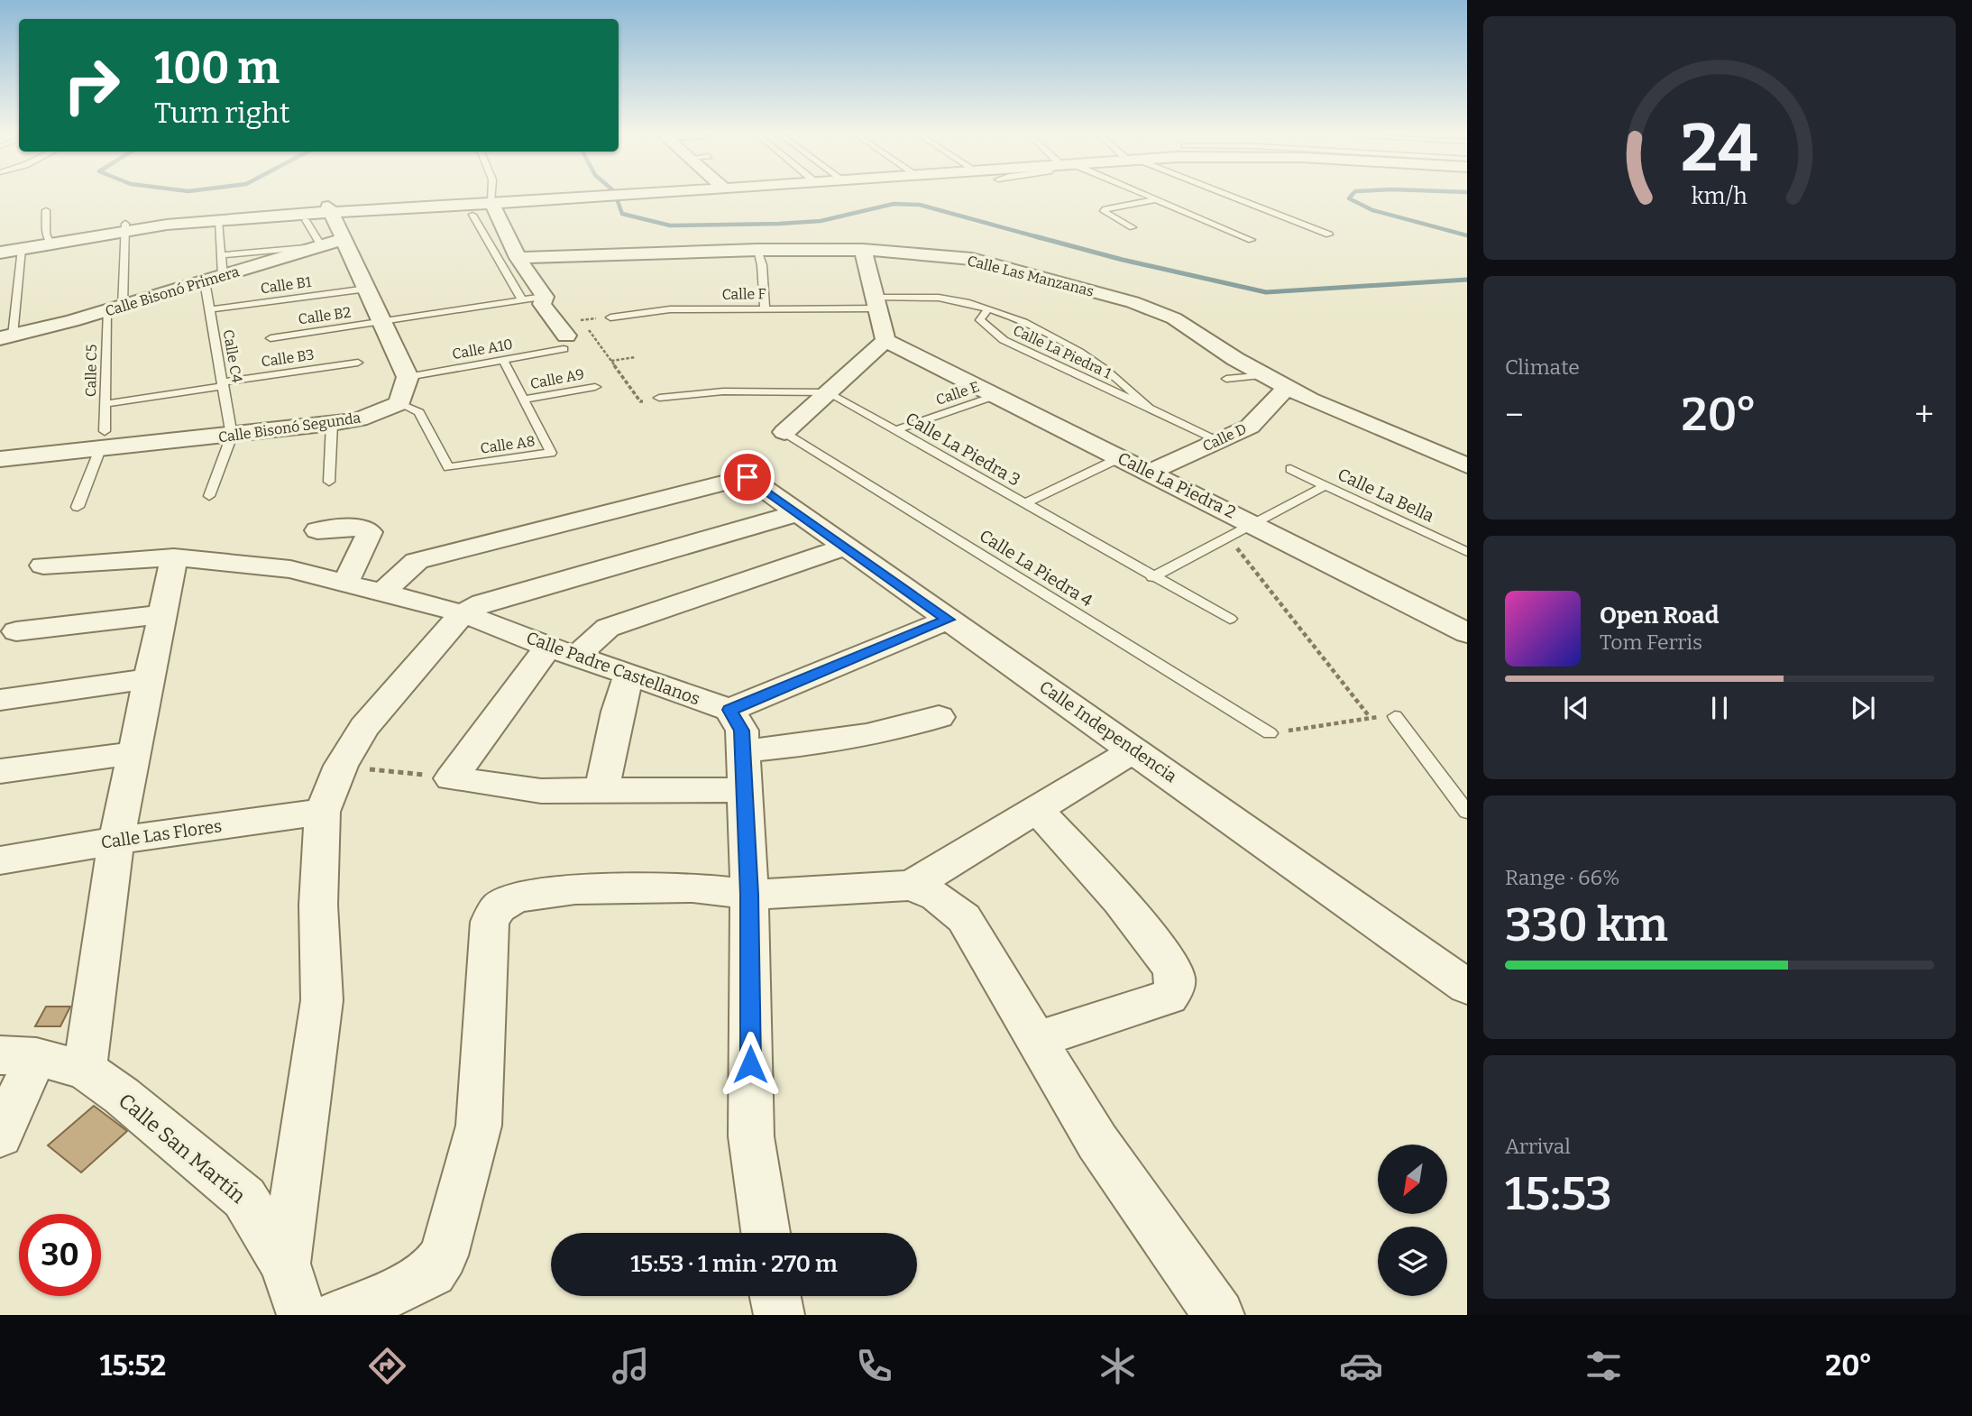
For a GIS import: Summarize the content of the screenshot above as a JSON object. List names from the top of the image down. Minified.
{"streets":{"street":["Calle Las Manzanas","Calle Bisonó Primera","Calle Bisonó Segunda","Calle D","Calle La Piedra 2","Calle Padre Castellanos","Calle Independencia","Calle Las Flores","Calle San Martín"],"lane":["Calle B1","Calle F","Calle B2","Calle A10","Calle La Piedra 1","Calle C4","Calle B3","Calle C5","Calle A9","Calle E","Calle A8","Calle La Piedra 3","Calle La Bella","Calle La Piedra 4"]},"crossings":[["Calle Las Manzanas","Calle D"],["Calle B1","Calle C4"],["Calle Bisonó Primera","Calle C4"],["Calle Bisonó Primera","Calle C5"],["Calle F","Calle La Piedra 1"],["Calle A10","Calle A8"],["Calle La Piedra 1","Calle D"],["Calle C4","Calle B3"],["Calle C4","Calle Bisonó Segunda"],["Calle B3","Calle C5"],["Calle C5","Calle Bisonó Segunda"],["Calle A9","Calle A8"],["Calle E","Calle La Piedra 3"],["Calle E","Calle La Piedra 2"],["Calle Bisonó Segunda","Calle A8"],["Calle D","Calle La Piedra 2"],["Calle Padre Castellanos","Calle Independencia"]],"north":"bottom left","page":{"turn":["100 m","Turn right"],"tile":["Climate",["Range · 66%","330 km"],["Arrival","15:53"]],"heat":["−","20°","+"],"song":["Open Road","Tom Ferris"],"limit":"30","trip":"15:53 · 1 min · 270 m","tabs":["15:52","20°"],"gauge":["24","km/h"]}}
